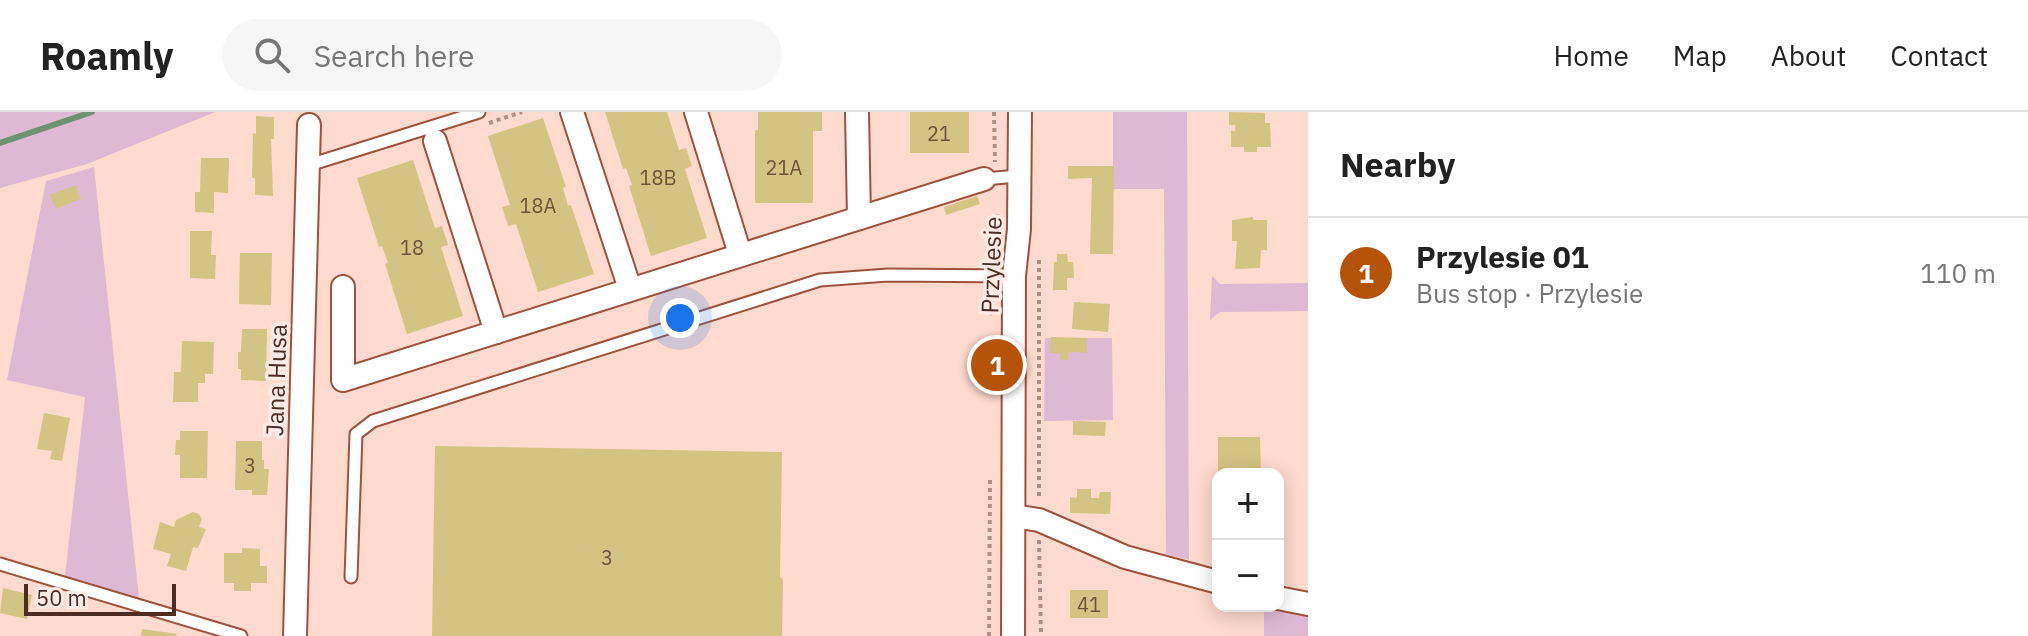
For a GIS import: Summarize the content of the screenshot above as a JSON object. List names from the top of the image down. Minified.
{"streets":{"street":["Przylesie","Jana Husa"]},"house_numbers":["21","21A","18B","18A","18","3","3","41"],"scale_bar":"50 m","page":{"header":"Roamly","search":"Search here","nav":["Home","Map","About","Contact"],"heading":"Nearby","list":[{"mark":"1","name":"Przylesie 01","note":"Bus stop · Przylesie","value":"110 m"}],"pins":"1","map_buttons":["+","−"],"scale":"50 m"}}
